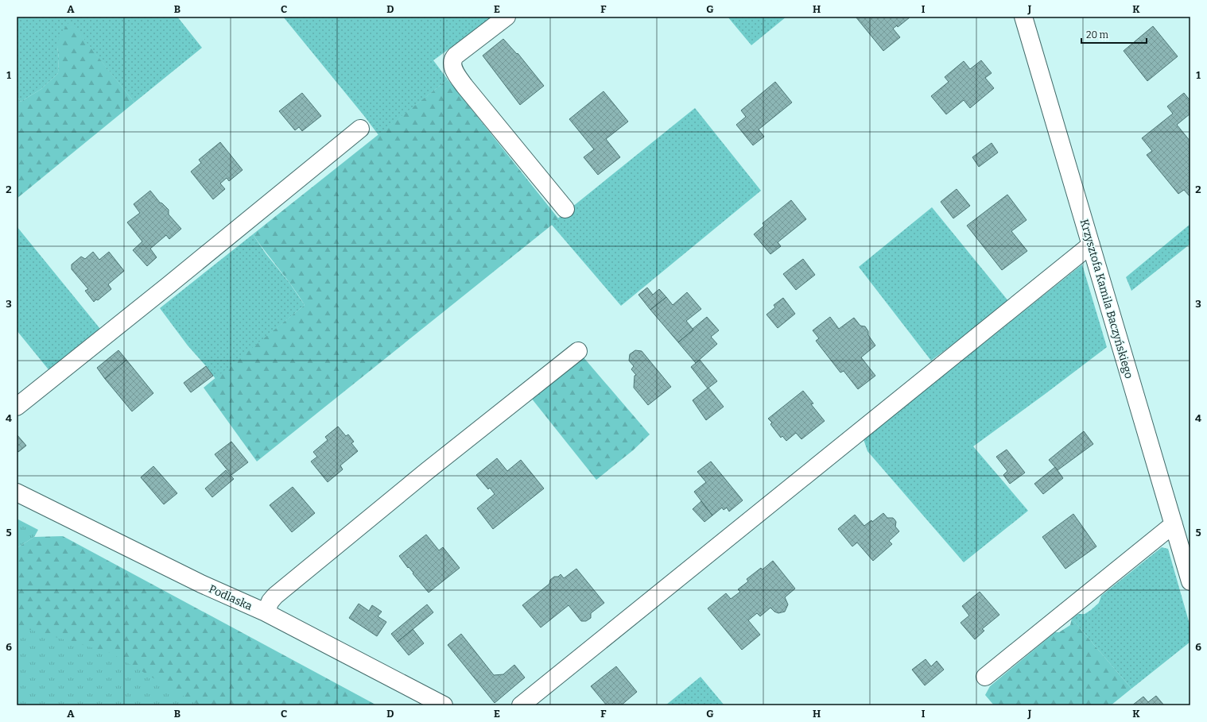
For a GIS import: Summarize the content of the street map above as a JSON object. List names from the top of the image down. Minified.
{"streets":{"street":["Krzysztofa Kamila Baczyńskiego","Podlaska"]},"scale_bar":"20 m","grid":{"columns":["A","B","C","D","E","F","G","H","I","J","K"],"rows":["1","2","3","4","5","6"]}}
